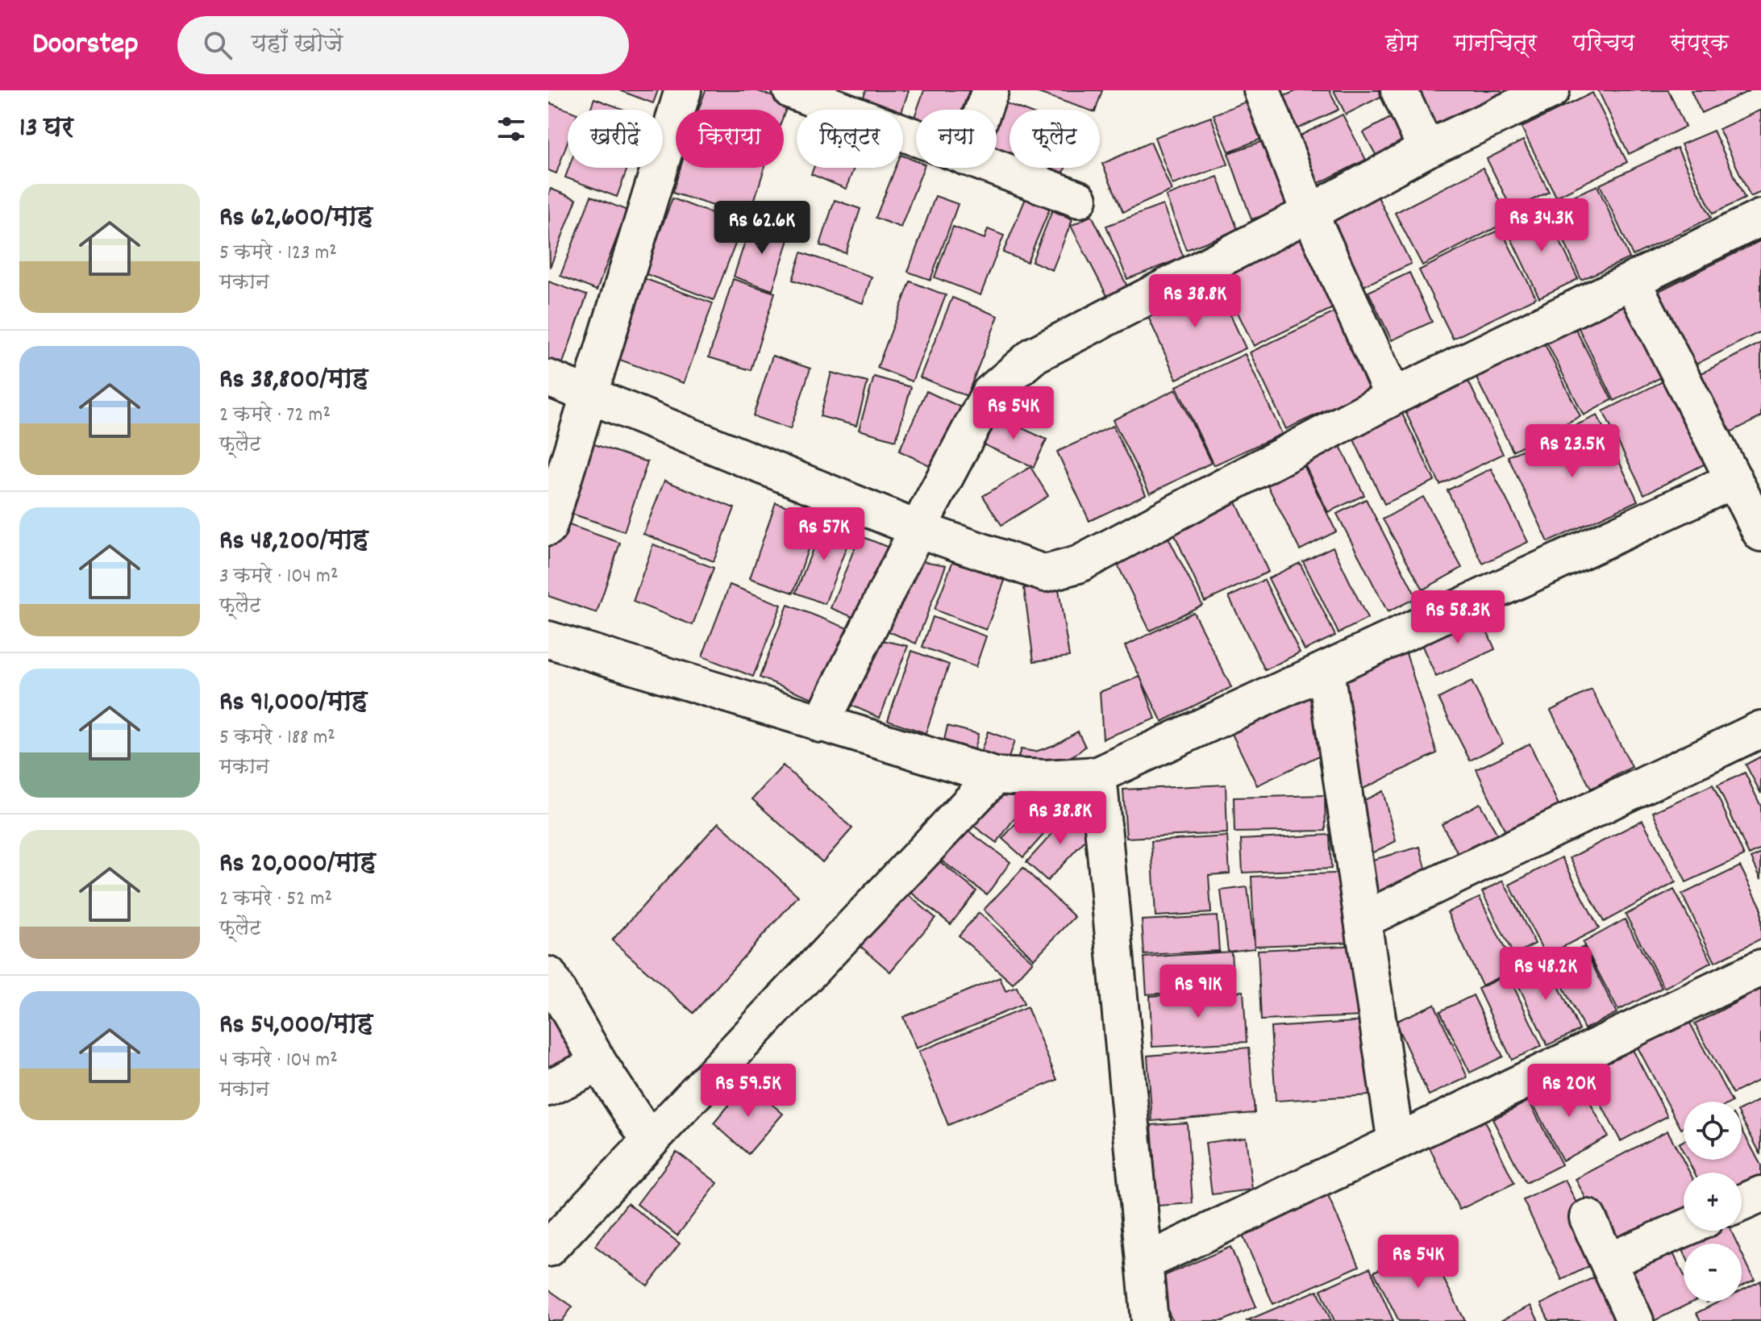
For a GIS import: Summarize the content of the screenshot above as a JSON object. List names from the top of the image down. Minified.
{"page":{"header":"Doorstep","search":"यहाँ खोजें","nav":["होम","मानचित्र","परिचय","संपर्क"],"heading":"13 घर","chip":["खरीदें","किराया","फ़िल्टर","नया","फ़्लैट"],"list":[{"name":"Rs 62,600/माह","note":"5 कमरे · 123 m² · मकान"},{"name":"Rs 38,800/माह","note":"2 कमरे · 72 m² · फ़्लैट"},{"name":"Rs 48,200/माह","note":"3 कमरे · 104 m² · फ़्लैट"},{"name":"Rs 91,000/माह","note":"5 कमरे · 188 m² · मकान"},{"name":"Rs 20,000/माह","note":"2 कमरे · 52 m² · फ़्लैट"},{"name":"Rs 54,000/माह","note":"4 कमरे · 104 m² · मकान"}],"price":["Rs 34.3K","Rs 62.6K","Rs 38.8K","Rs 54K","Rs 23.5K","Rs 57K","Rs 58.3K","Rs 38.8K","Rs 48.2K","Rs 91K","Rs 59.5K","Rs 20K","Rs 54K"],"map_buttons":["+","−"]}}
